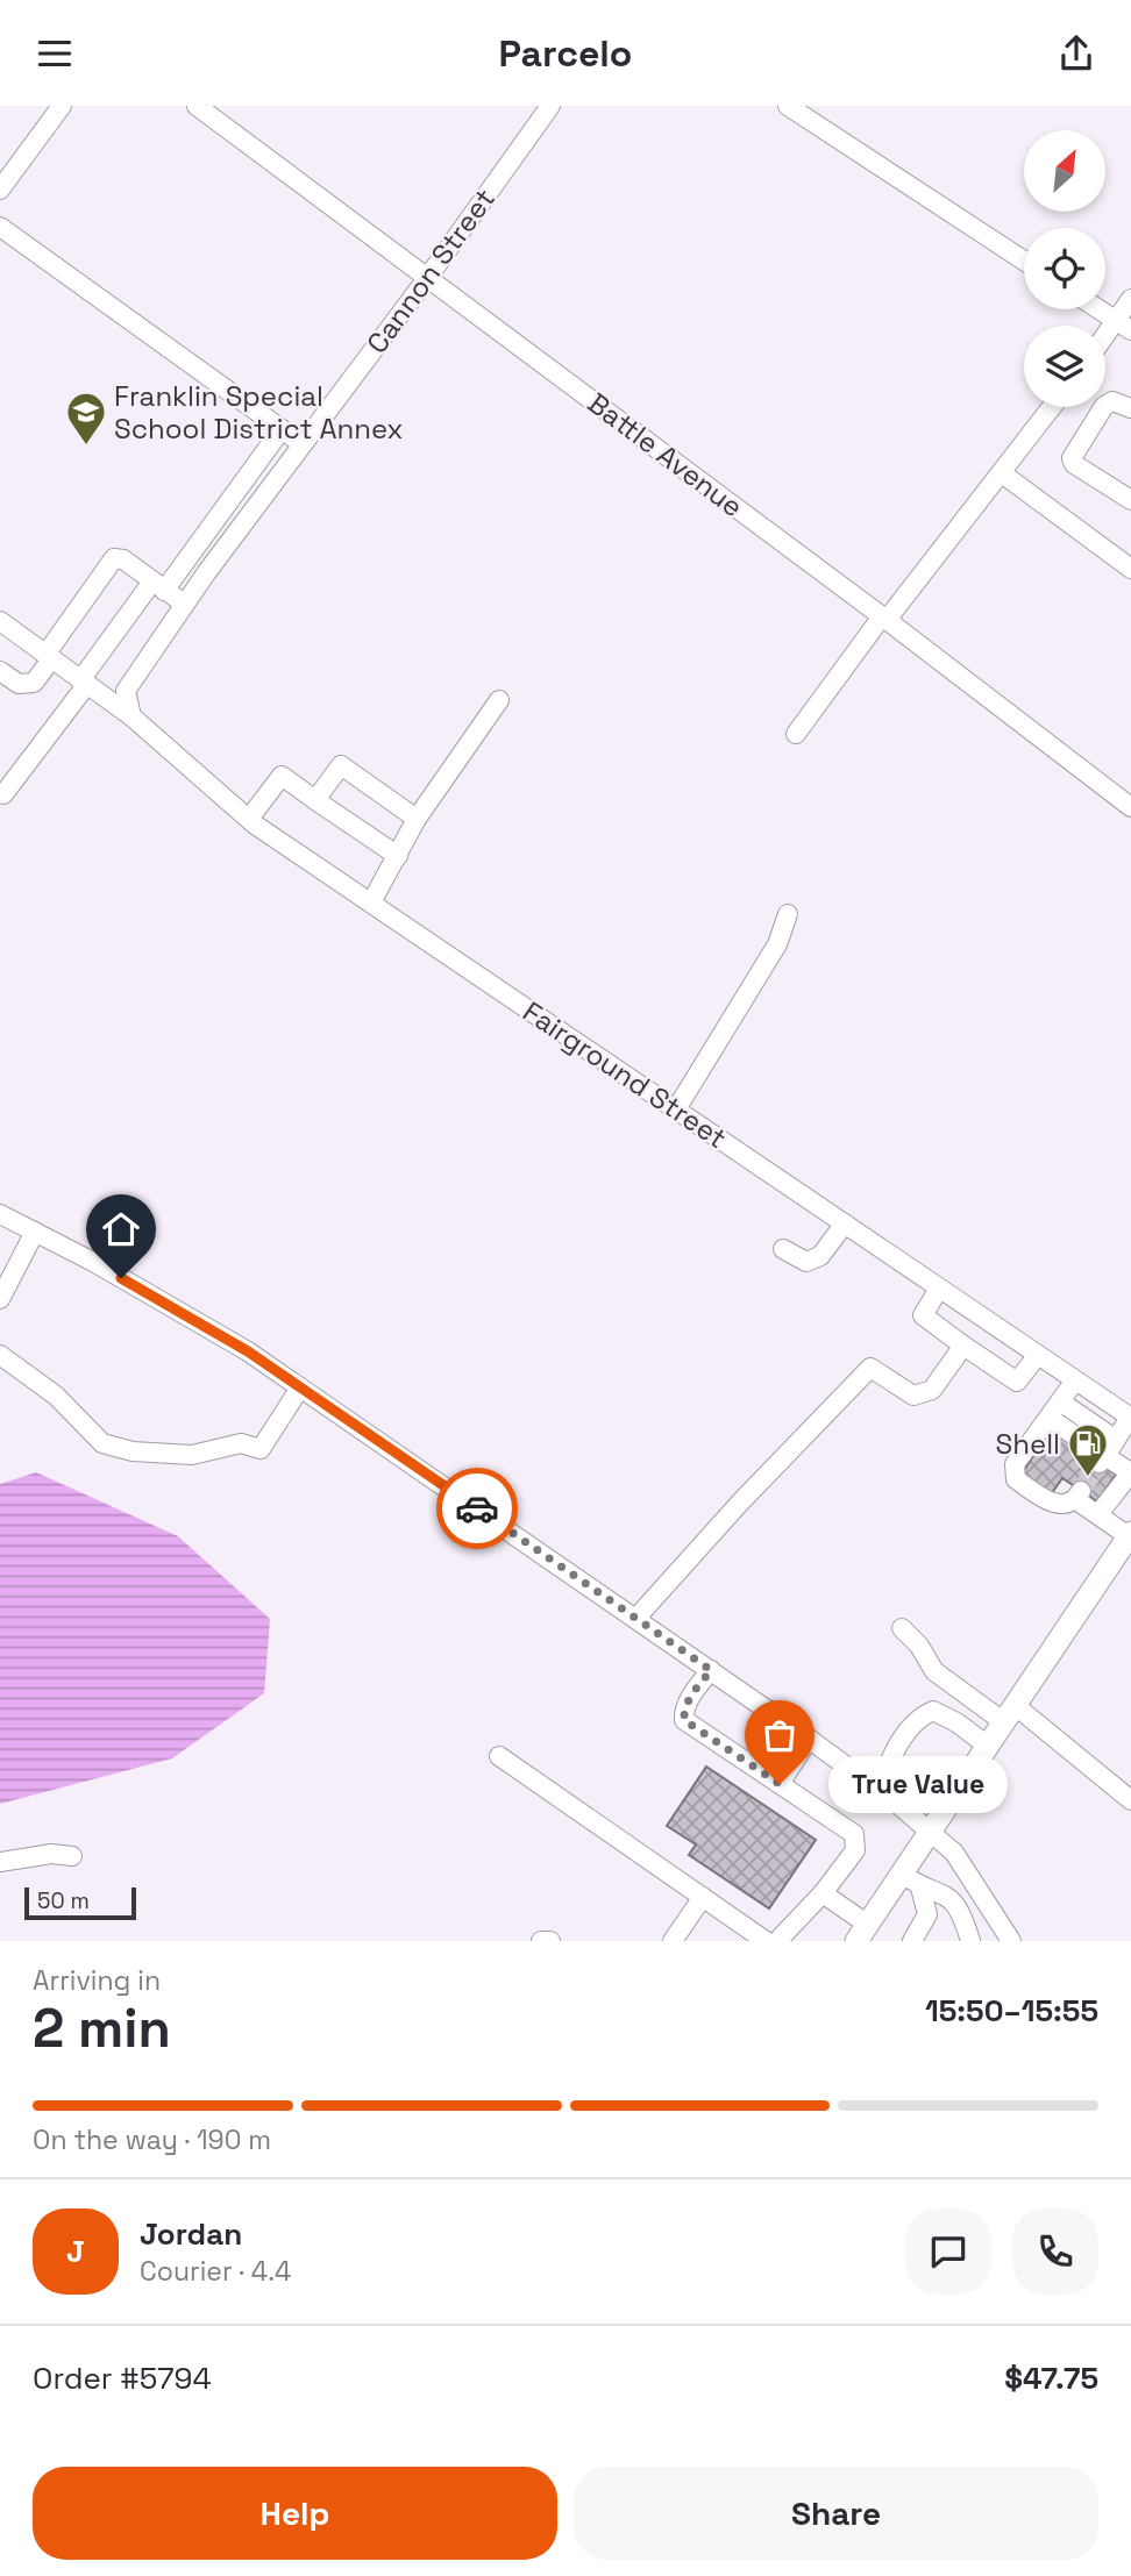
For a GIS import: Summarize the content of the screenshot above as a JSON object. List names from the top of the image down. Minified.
{"streets":{"street":["Cannon Street","Battle Avenue","Fairground Street"]},"crossings":[["Cannon Street","Battle Avenue"],["Cannon Street","Fairground Street"]],"places":{"school or university":["Franklin Special School District Annex"],"fuel station":["Shell"],"other":["True Value"]},"scale_bar":"50 m","north":"top right","page":{"header":"Parcelo","bubble":"True Value","scale":"50 m","heading":["2 min","Arriving in","15:50–15:55"],"panel":["Jordan","Courier · 4.4","Order #5794","$47.75"],"bar":"On the way · 190 m","round":"J","buttons":["Help","Share"]}}
